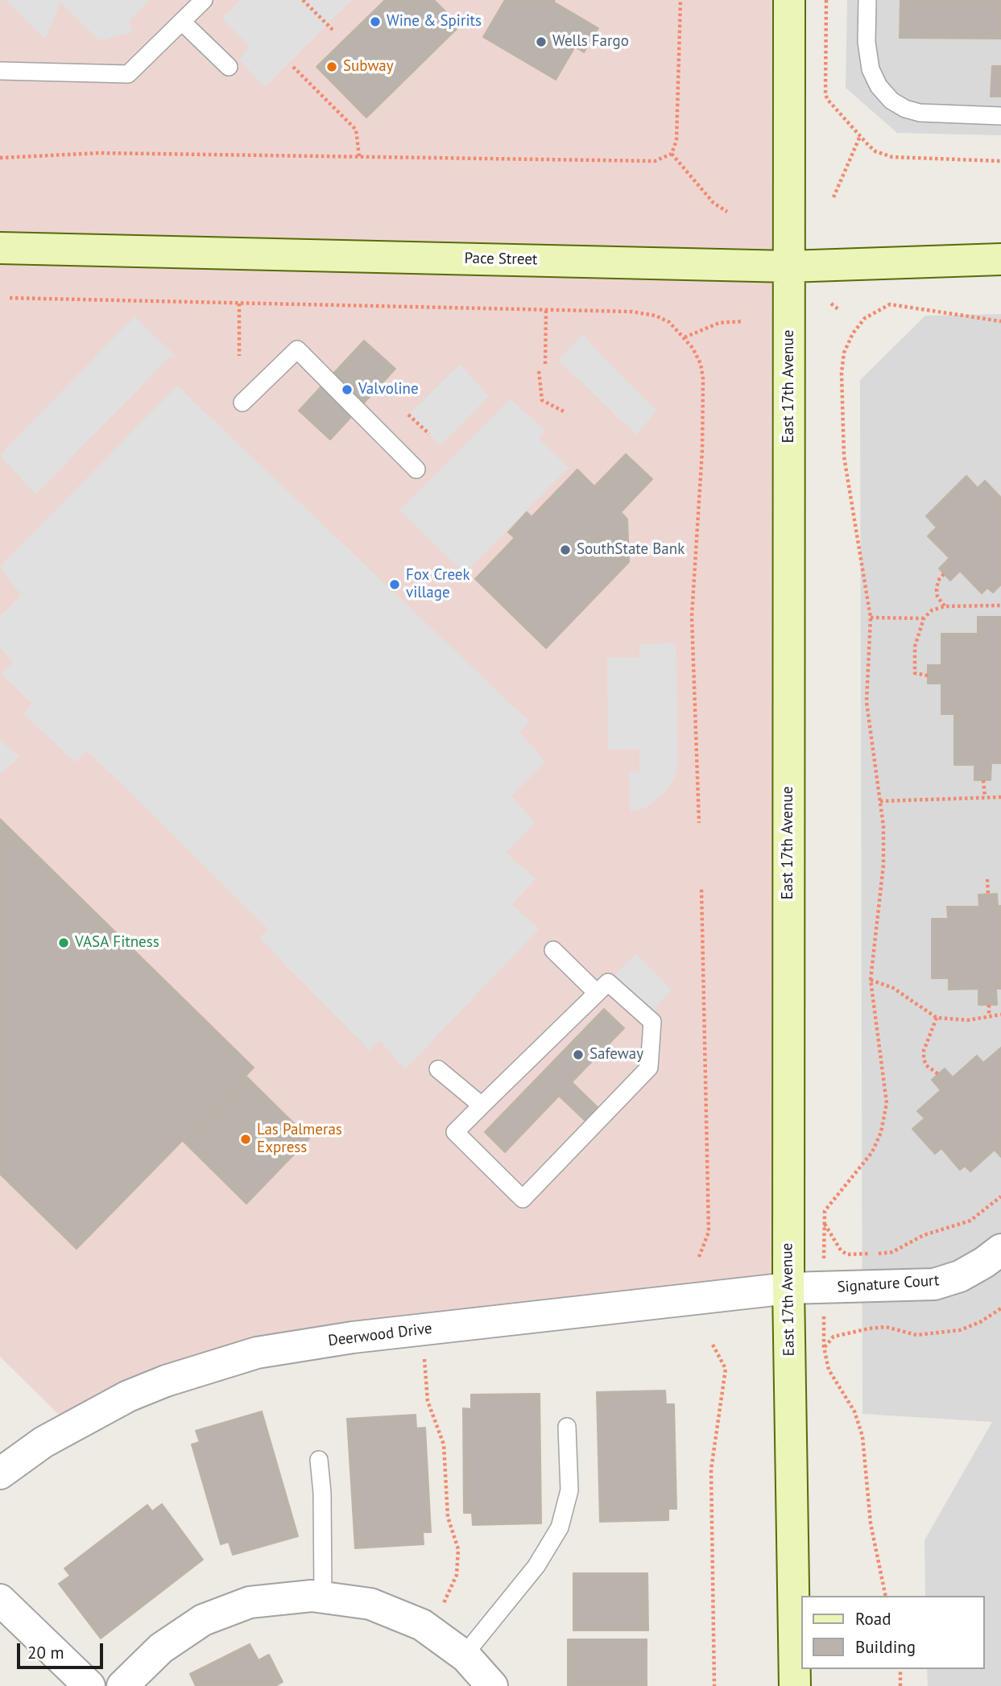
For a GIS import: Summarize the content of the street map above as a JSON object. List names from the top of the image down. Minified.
{"streets":{"main road":["Pace Street","East 17th Avenue"],"street":["Signature Court","Deerwood Drive"]},"crossings":[["Pace Street","East 17th Avenue"],["East 17th Avenue","Signature Court"],["East 17th Avenue","Deerwood Drive"],["Signature Court","Deerwood Drive"]],"places":["Wine & Spirits","Wells Fargo","Subway","Valvoline","SouthState Bank","Fox Creek village","VASA Fitness","Safeway","Las Palmeras Express"],"legend":["Road","Building"],"scale_bar":"20 m"}
